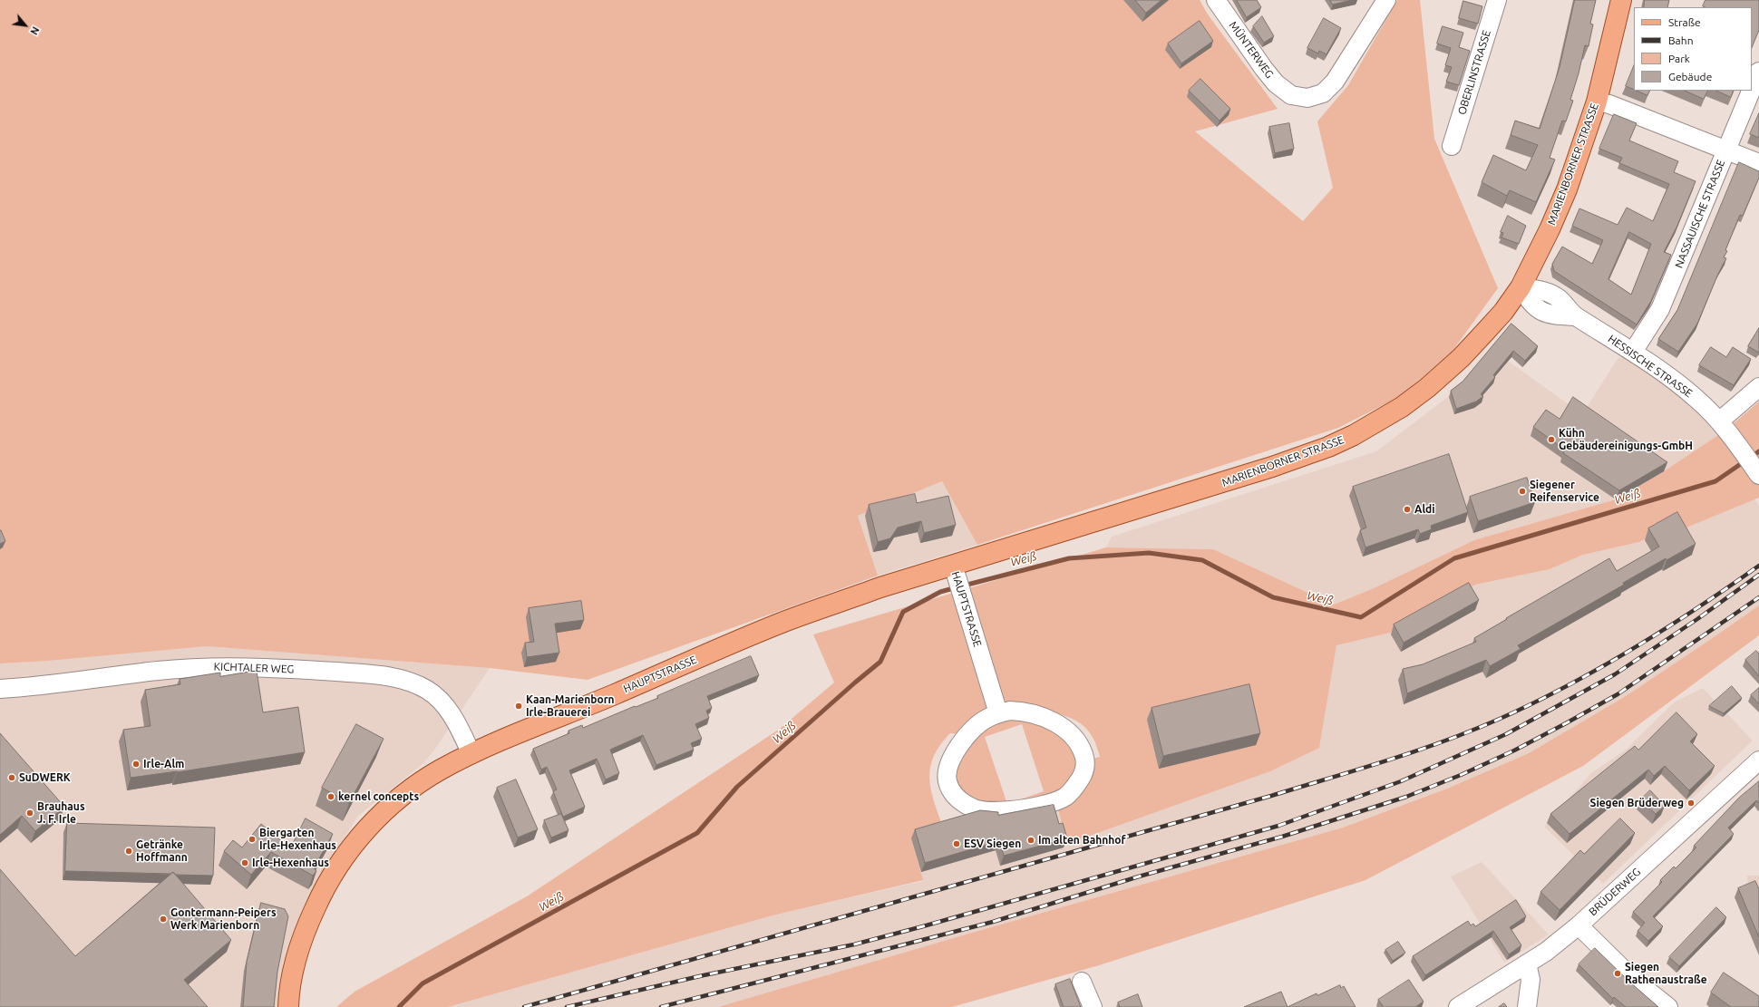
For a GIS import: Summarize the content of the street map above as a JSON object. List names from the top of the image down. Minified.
{"streets":{"main road":["MARIENBORNER STRASSE","HAUPTSTRASSE"],"street":["MÜNTERWEG","OBERLINSTRASSE","NASSAUISCHE STRASSE","HESSISCHE STRASSE","KICHTALER WEG","BRÜDERWEG"]},"crossings":[["MARIENBORNER STRASSE","HESSISCHE STRASSE"],["MARIENBORNER STRASSE","HAUPTSTRASSE"],["NASSAUISCHE STRASSE","HESSISCHE STRASSE"],["HAUPTSTRASSE","KICHTALER WEG"]],"water":["Weiß"],"places":["Kühn Gebäudereinigungs-GmbH","Siegener Reifenservice","Aldi","Kaan-Marienborn Irle-Brauerei","Irle-Alm","SuDWERK","kernel concepts","Siegen Brüderweg","Brauhaus J. F. Irle","Biergarten Irle-Hexenhaus","Im alten Bahnhof","ESV Siegen","Getränke Hoffmann","Irle-Hexenhaus","Gontermann-Peipers Werk Marienborn","Siegen Rathenaustraße"],"legend":["Straße","Bahn","Park","Gebäude"],"north":"bottom right"}
